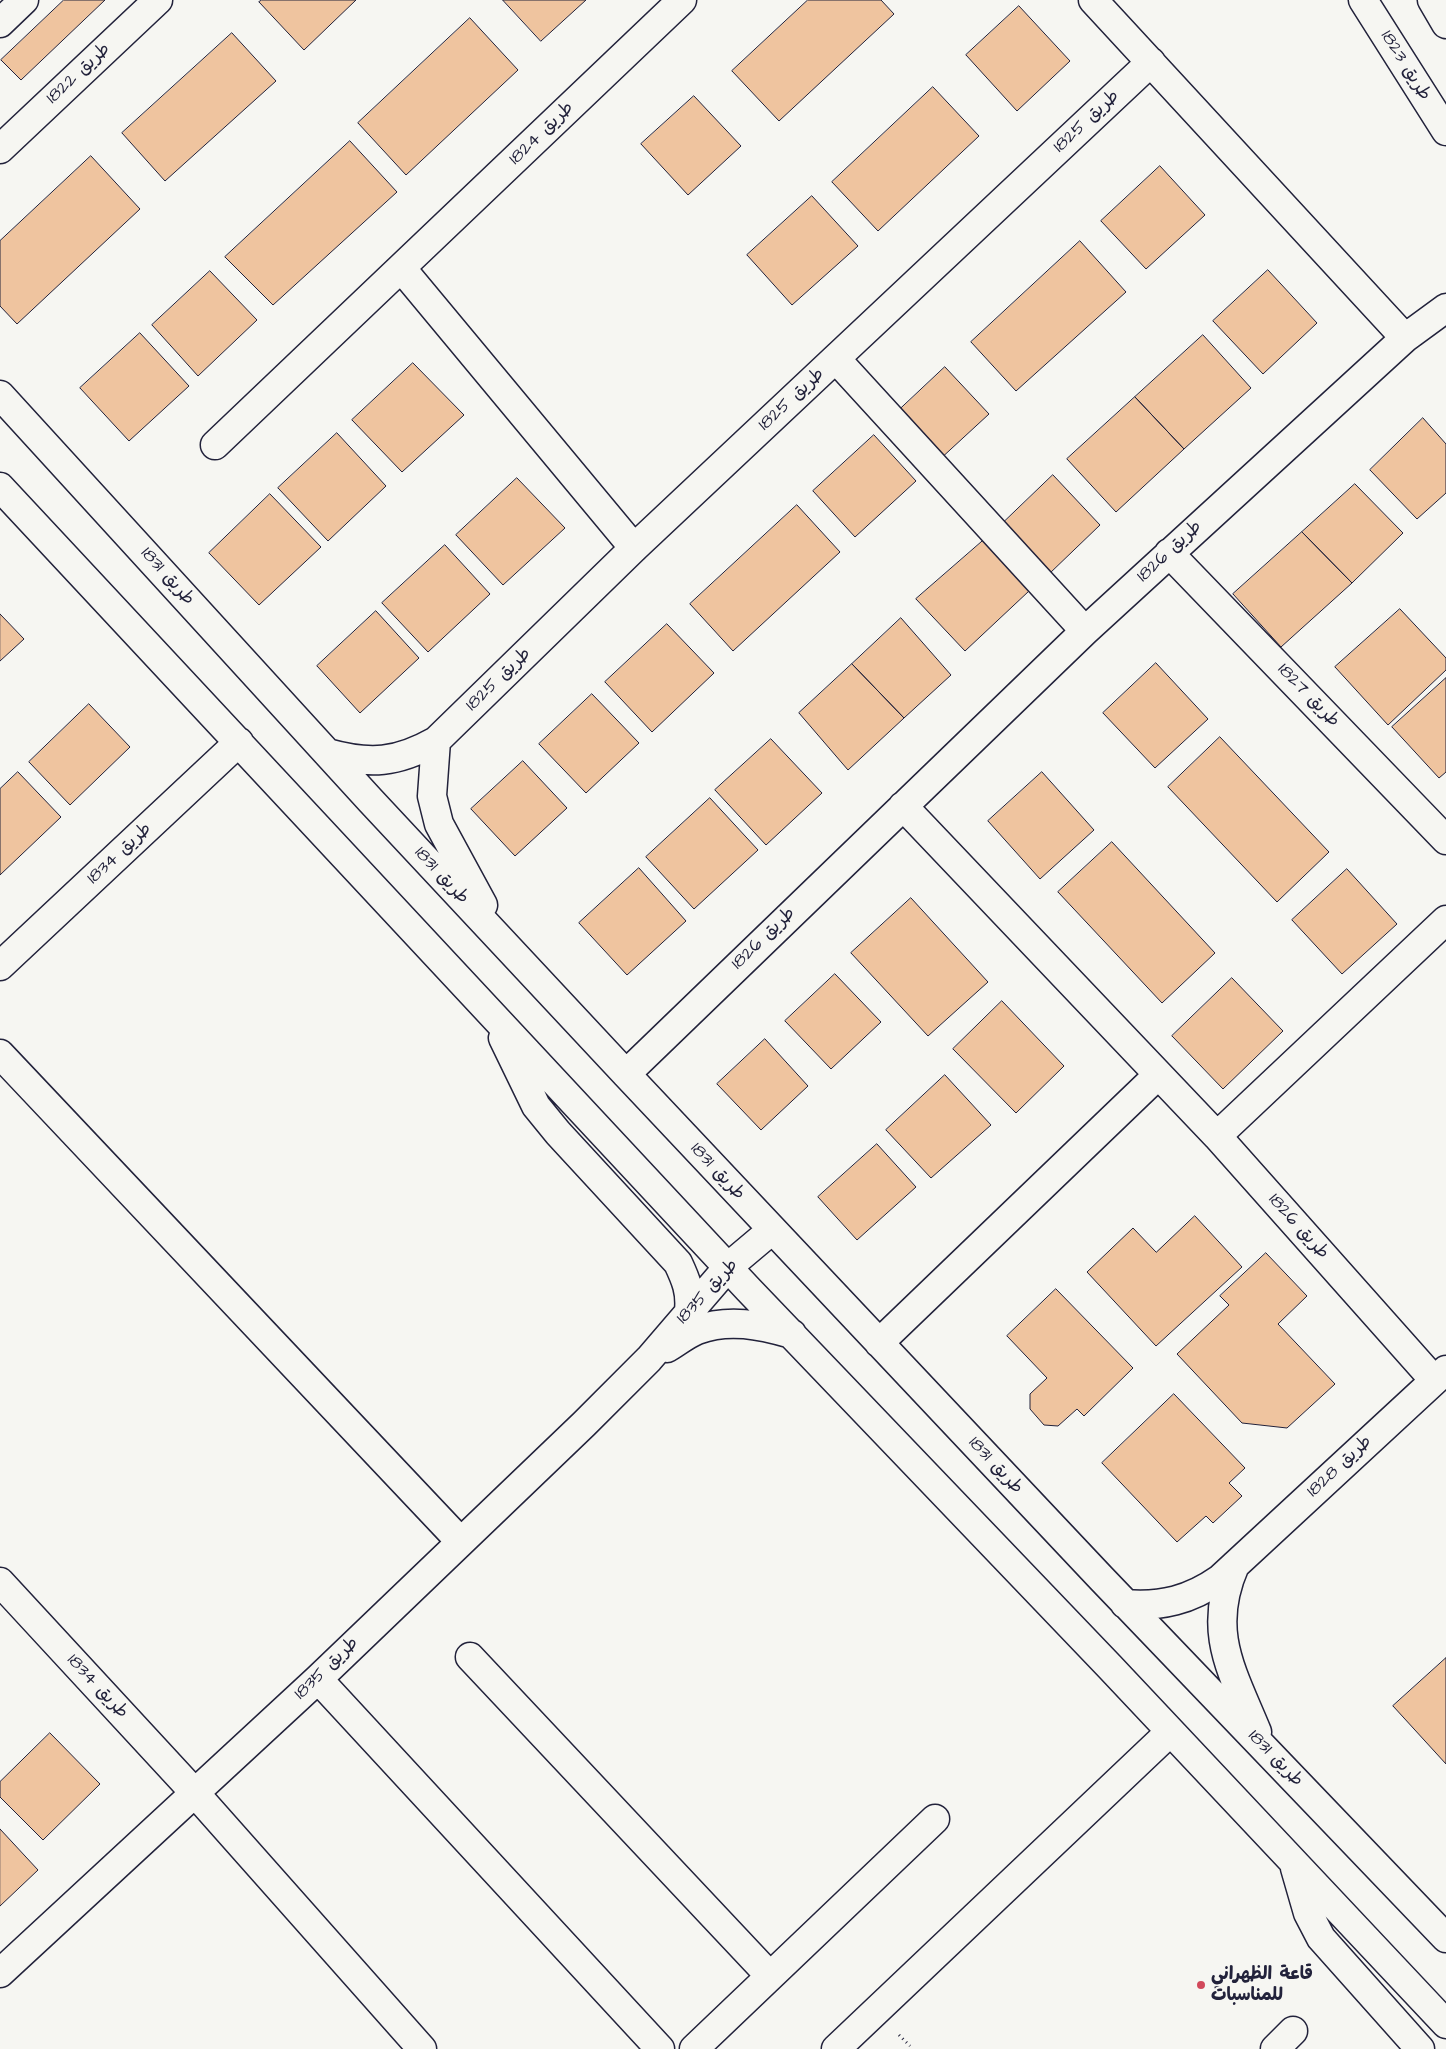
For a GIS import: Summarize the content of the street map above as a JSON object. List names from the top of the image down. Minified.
{"streets":{"street":["طريق 1823","طريق 1822","طريق 1825","طريق 1824","طريق 1826","طريق 1831","طريق 1827","طريق 1834","طريق 1835","طريق 1828"]},"crossings":[["طريق 1825","طريق 1831"],["طريق 1826","طريق 1831"],["طريق 1826","طريق 1827"],["طريق 1826","طريق 1828"],["طريق 1831","طريق 1835"],["طريق 1831","طريق 1828"],["طريق 1834","طريق 1835"]],"places":["قاعة الظهراني للمناسبات"]}
